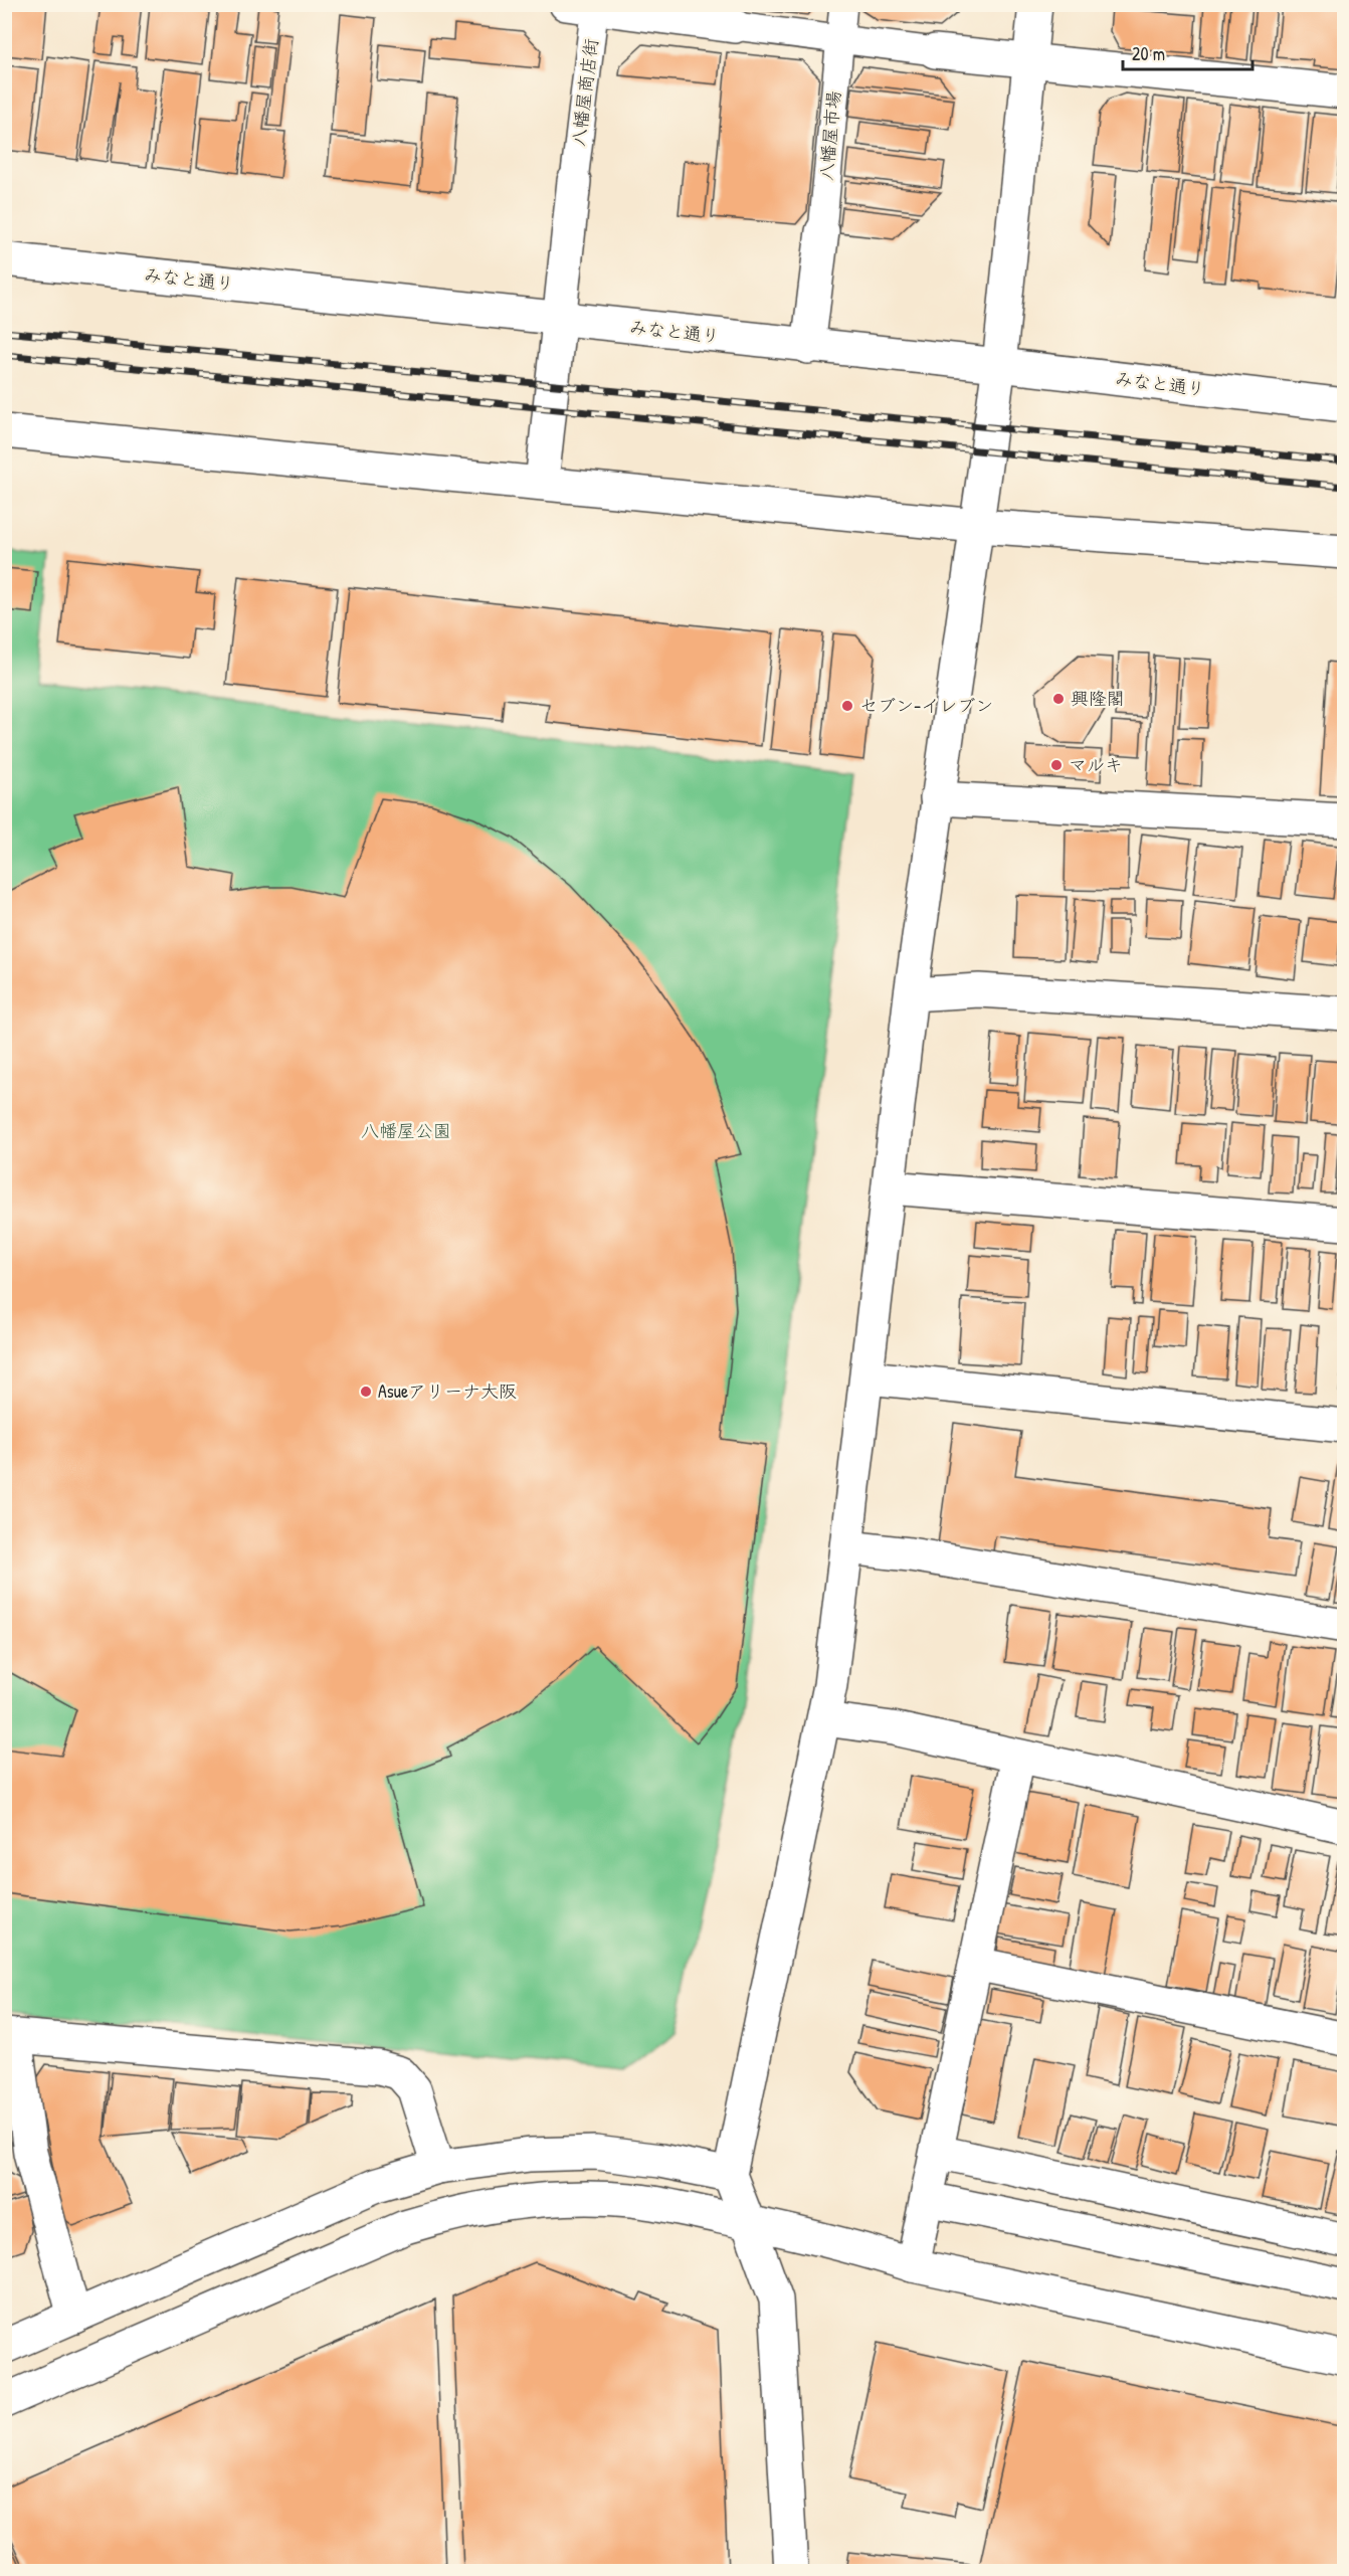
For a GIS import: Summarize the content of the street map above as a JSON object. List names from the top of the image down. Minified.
{"streets":{"main road":["みなと通り"],"street":["八幡屋商店街","八幡屋市場"]},"parks":["八幡屋公園"],"places":["興隆閣","セブン-イレブン","マルキ","Asueアリーナ大阪"],"scale_bar":"20 m"}
